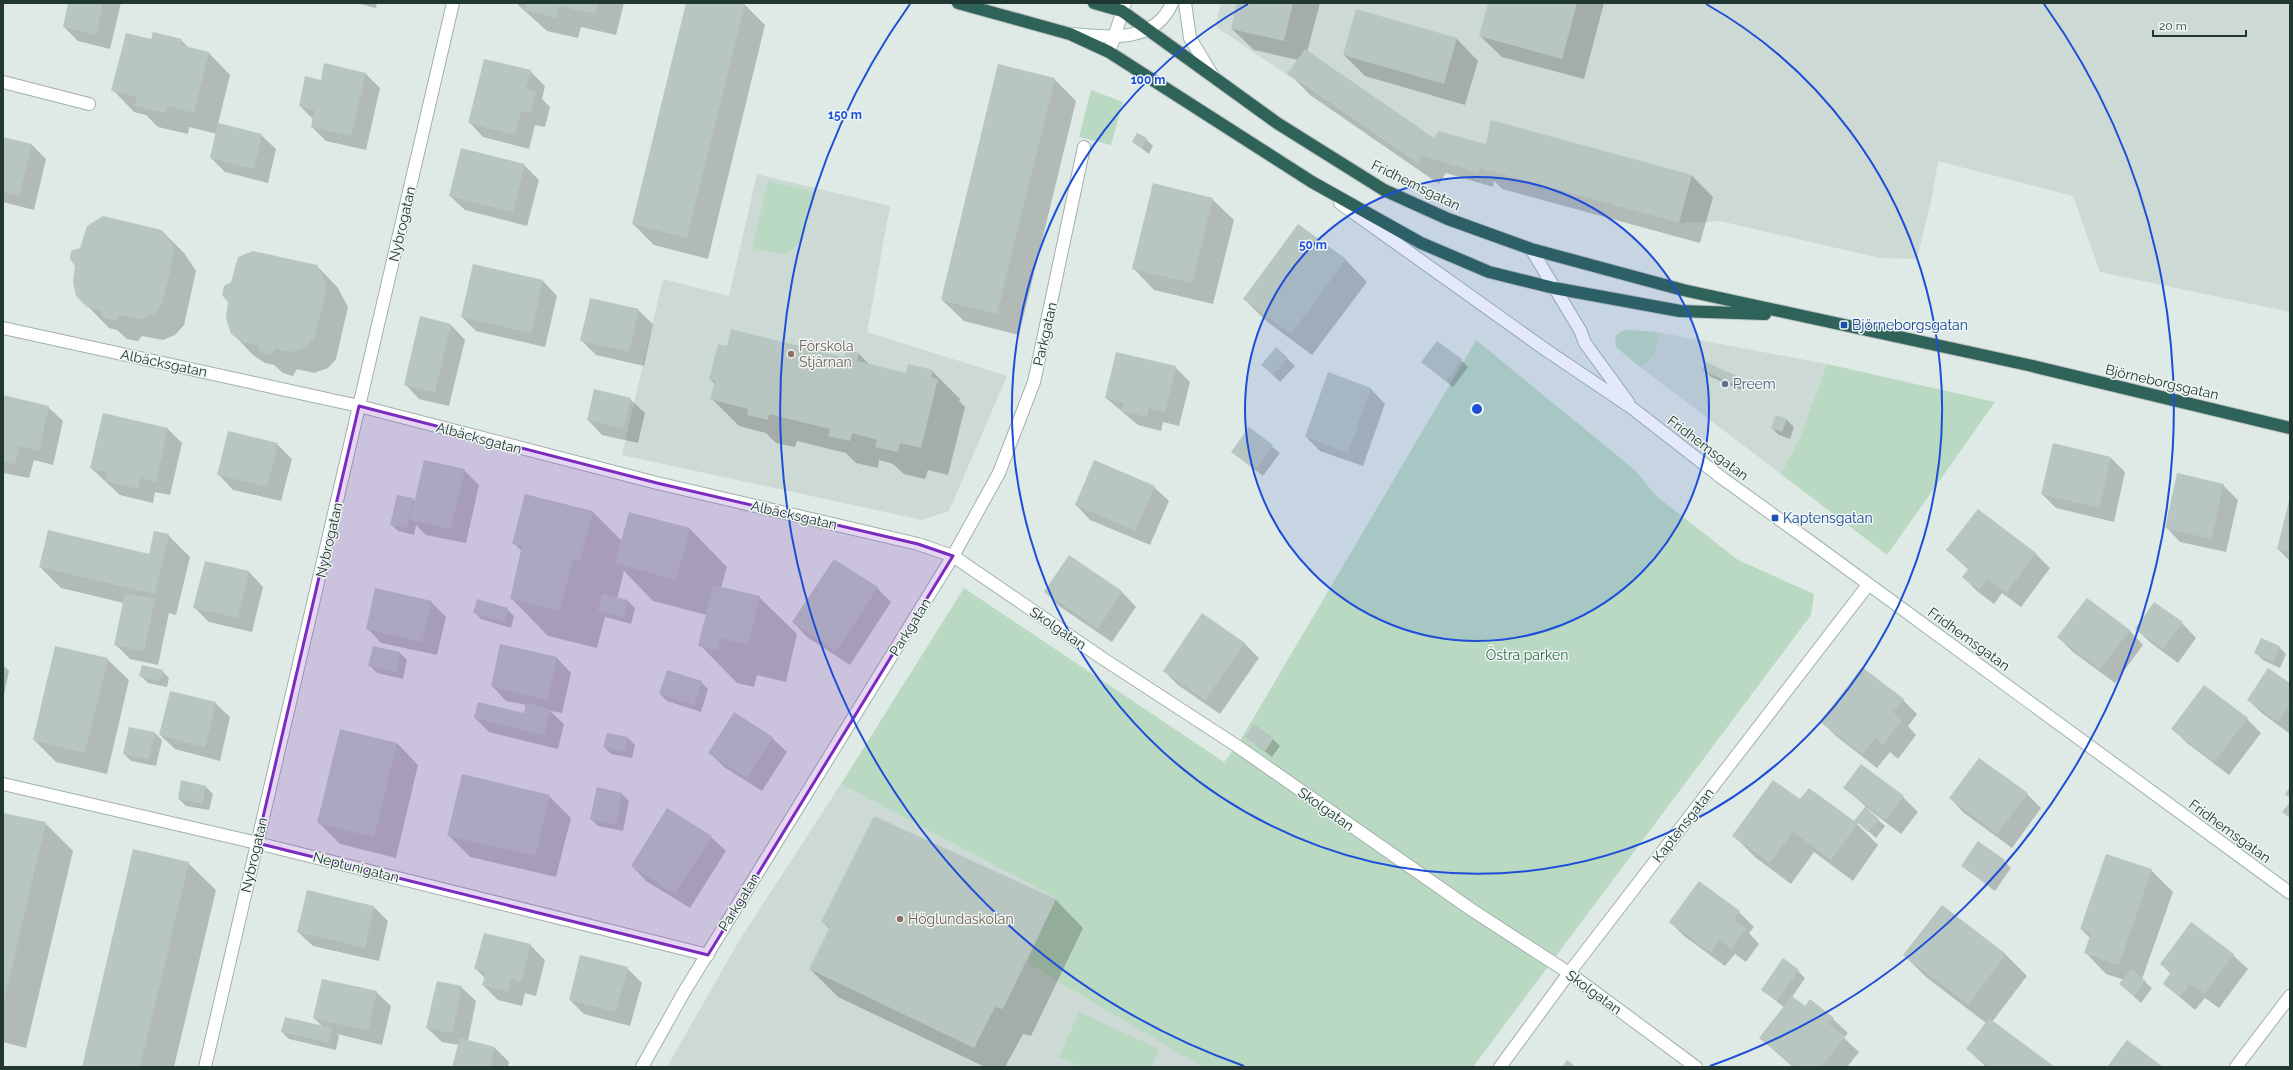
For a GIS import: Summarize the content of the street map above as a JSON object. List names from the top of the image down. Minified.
{"streets":{"highway":["Fridhemsgatan","Björneborgsgatan"],"street":["Nybrogatan","Parkgatan","Albäcksgatan","Skolgatan","Kaptensgatan","Neptunigatan"]},"crossings":[["Fridhemsgatan","Björneborgsgatan"],["Fridhemsgatan","Kaptensgatan"],["Nybrogatan","Albäcksgatan"],["Nybrogatan","Neptunigatan"],["Parkgatan","Albäcksgatan"],["Parkgatan","Skolgatan"],["Parkgatan","Neptunigatan"],["Albäcksgatan","Skolgatan"],["Skolgatan","Kaptensgatan"]],"parks":["Östra parken"],"places":{"transit":["Björneborgsgatan","Kaptensgatan"],"other":["Förskola Stjärnan","Preem","Höglundaskolan"]},"scale_bar":"20 m","rings":["100 m","150 m","50 m"]}
